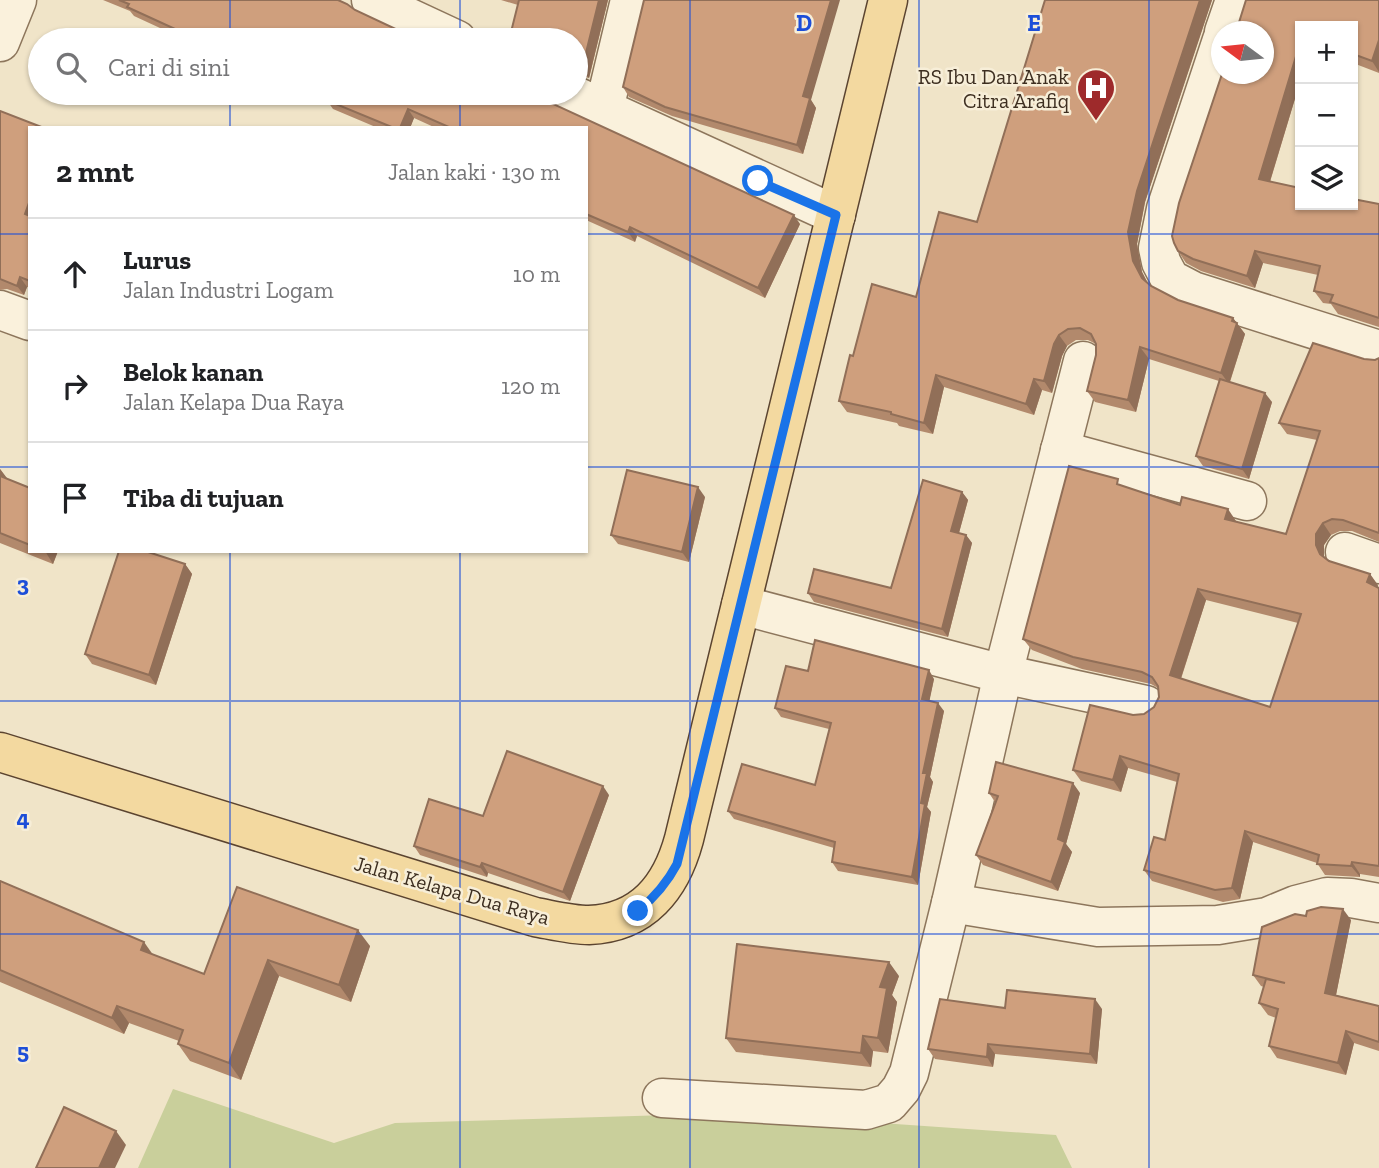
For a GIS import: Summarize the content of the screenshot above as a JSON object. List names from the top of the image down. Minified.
{"streets":{"main road":["Jalan Kelapa Dua Raya"]},"places":{"hospital":["RS Ibu Dan Anak Citra Arafiq"]},"north":"left","page":{"map_buttons":["+","−"],"search":"Cari di sini","heading":["2 mnt","Jalan kaki · 130 m"],"list":[["Lurus","Jalan Industri Logam","10 m"],["Belok kanan","Jalan Kelapa Dua Raya","120 m"],"Tiba di tujuan"]},"grid":{"columns":["D","E"],"rows":["3","4","5"]}}
